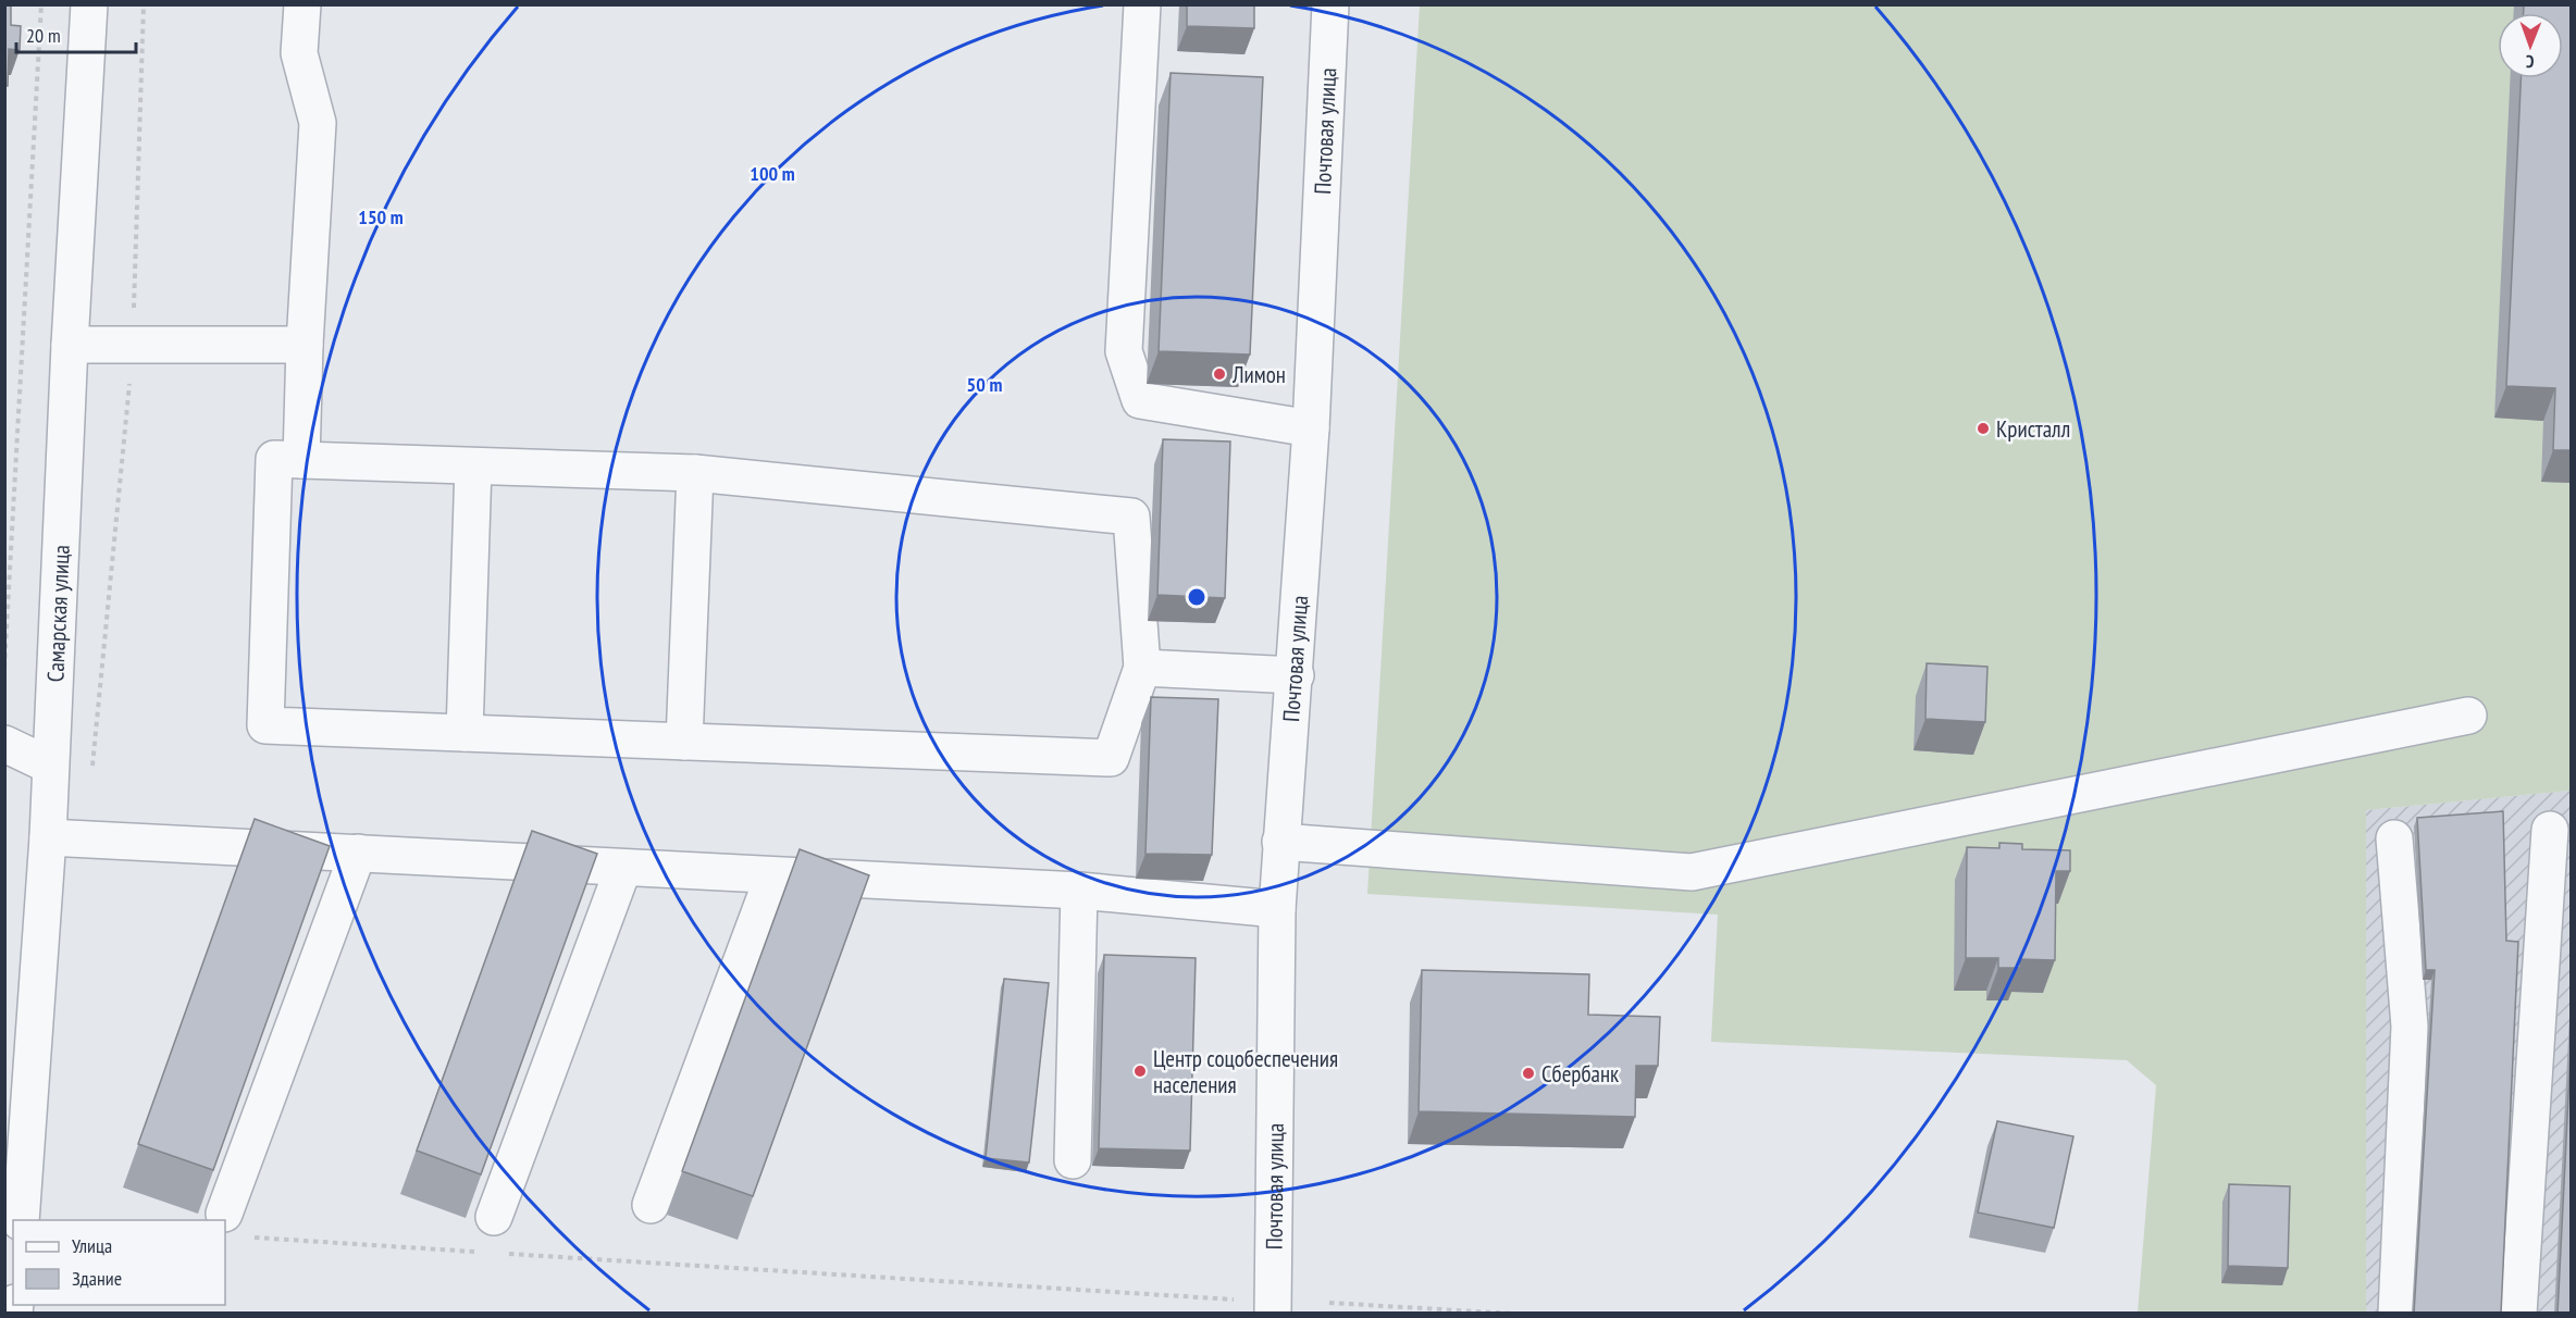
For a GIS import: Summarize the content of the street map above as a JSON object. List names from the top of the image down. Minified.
{"streets":{"street":["Почтовая улица","Самарская улица"]},"places":["Лимон","Кристалл","Центр соцобеспечения населения","Сбербанк"],"legend":["Улица","Здание"],"scale_bar":"20 m","north":"bottom","rings":["100 m","150 m","50 m"]}
